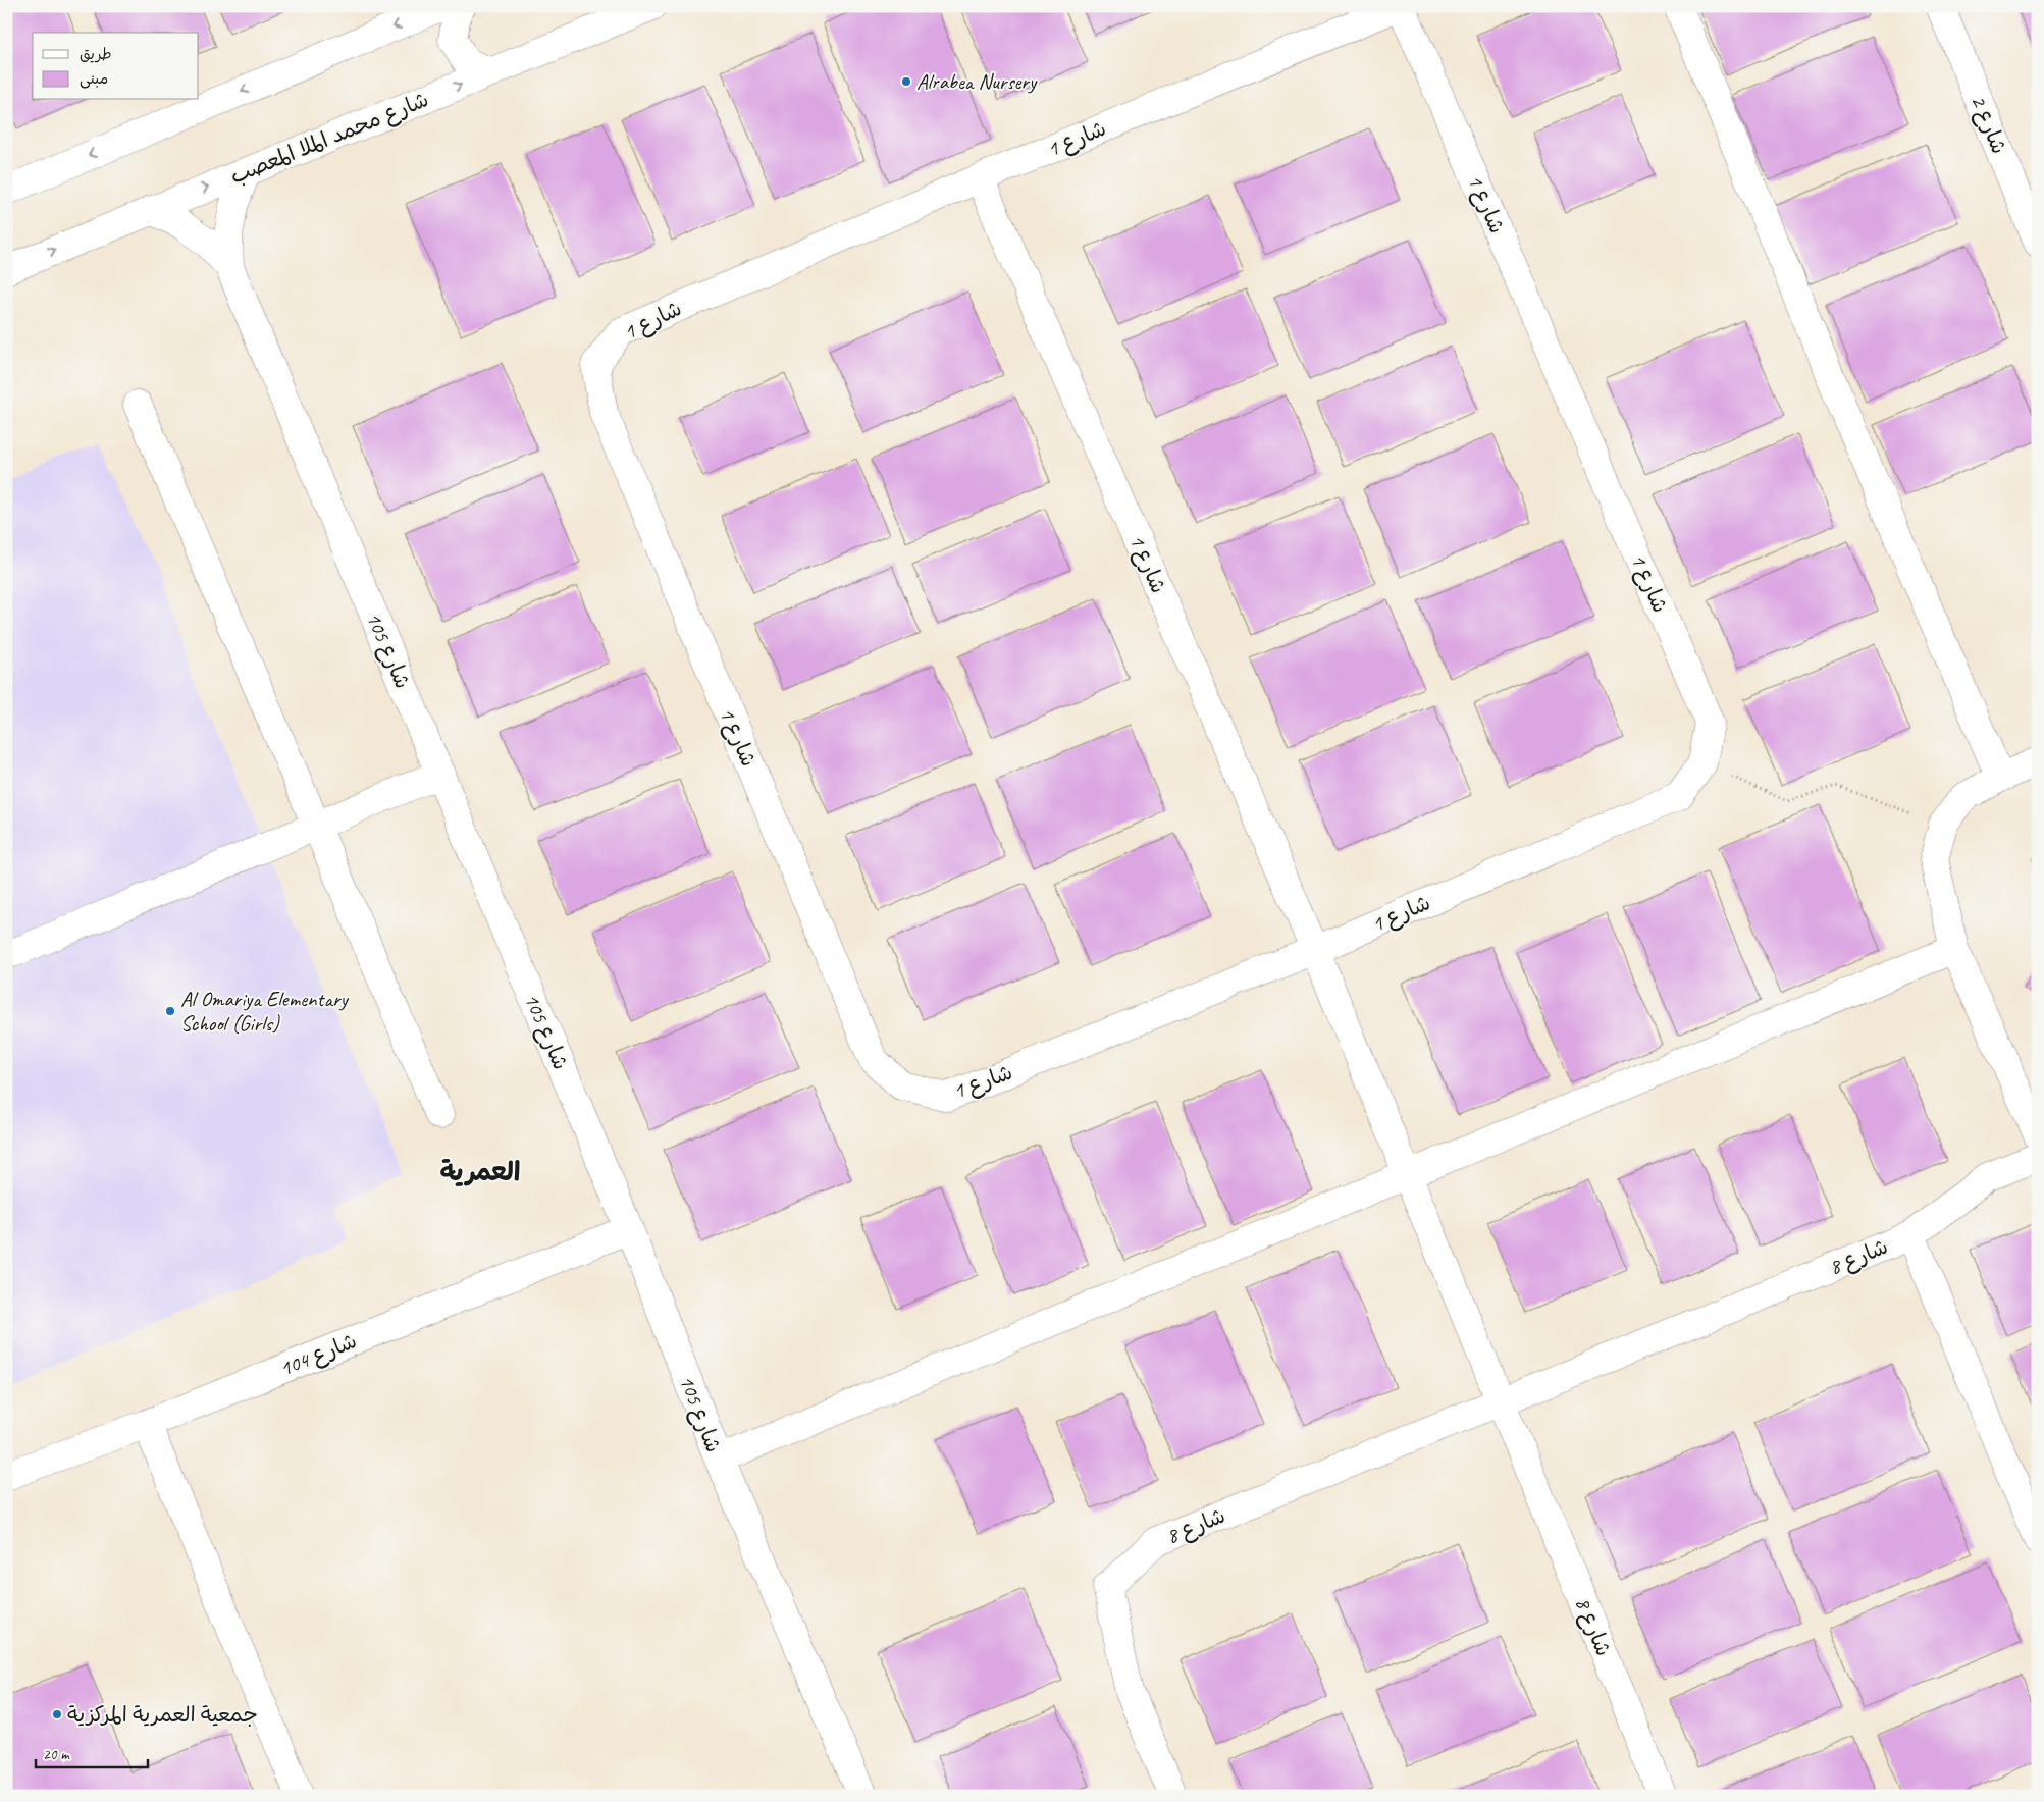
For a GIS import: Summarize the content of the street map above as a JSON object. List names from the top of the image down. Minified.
{"streets":{"street":["شارع 2","شارع محمد الملا المعصب","شارع 1","شارع 105","شارع 8","شارع 104"]},"crossings":[["شارع محمد الملا المعصب","شارع 105"],["شارع 105","شارع 104"]],"districts":["العمرية"],"places":["Alrabea Nursery","Al Omariya Elementary School (Girls)","جمعية العمرية المركزية"],"legend":["طريق","مبنى"],"scale_bar":"20 m"}
